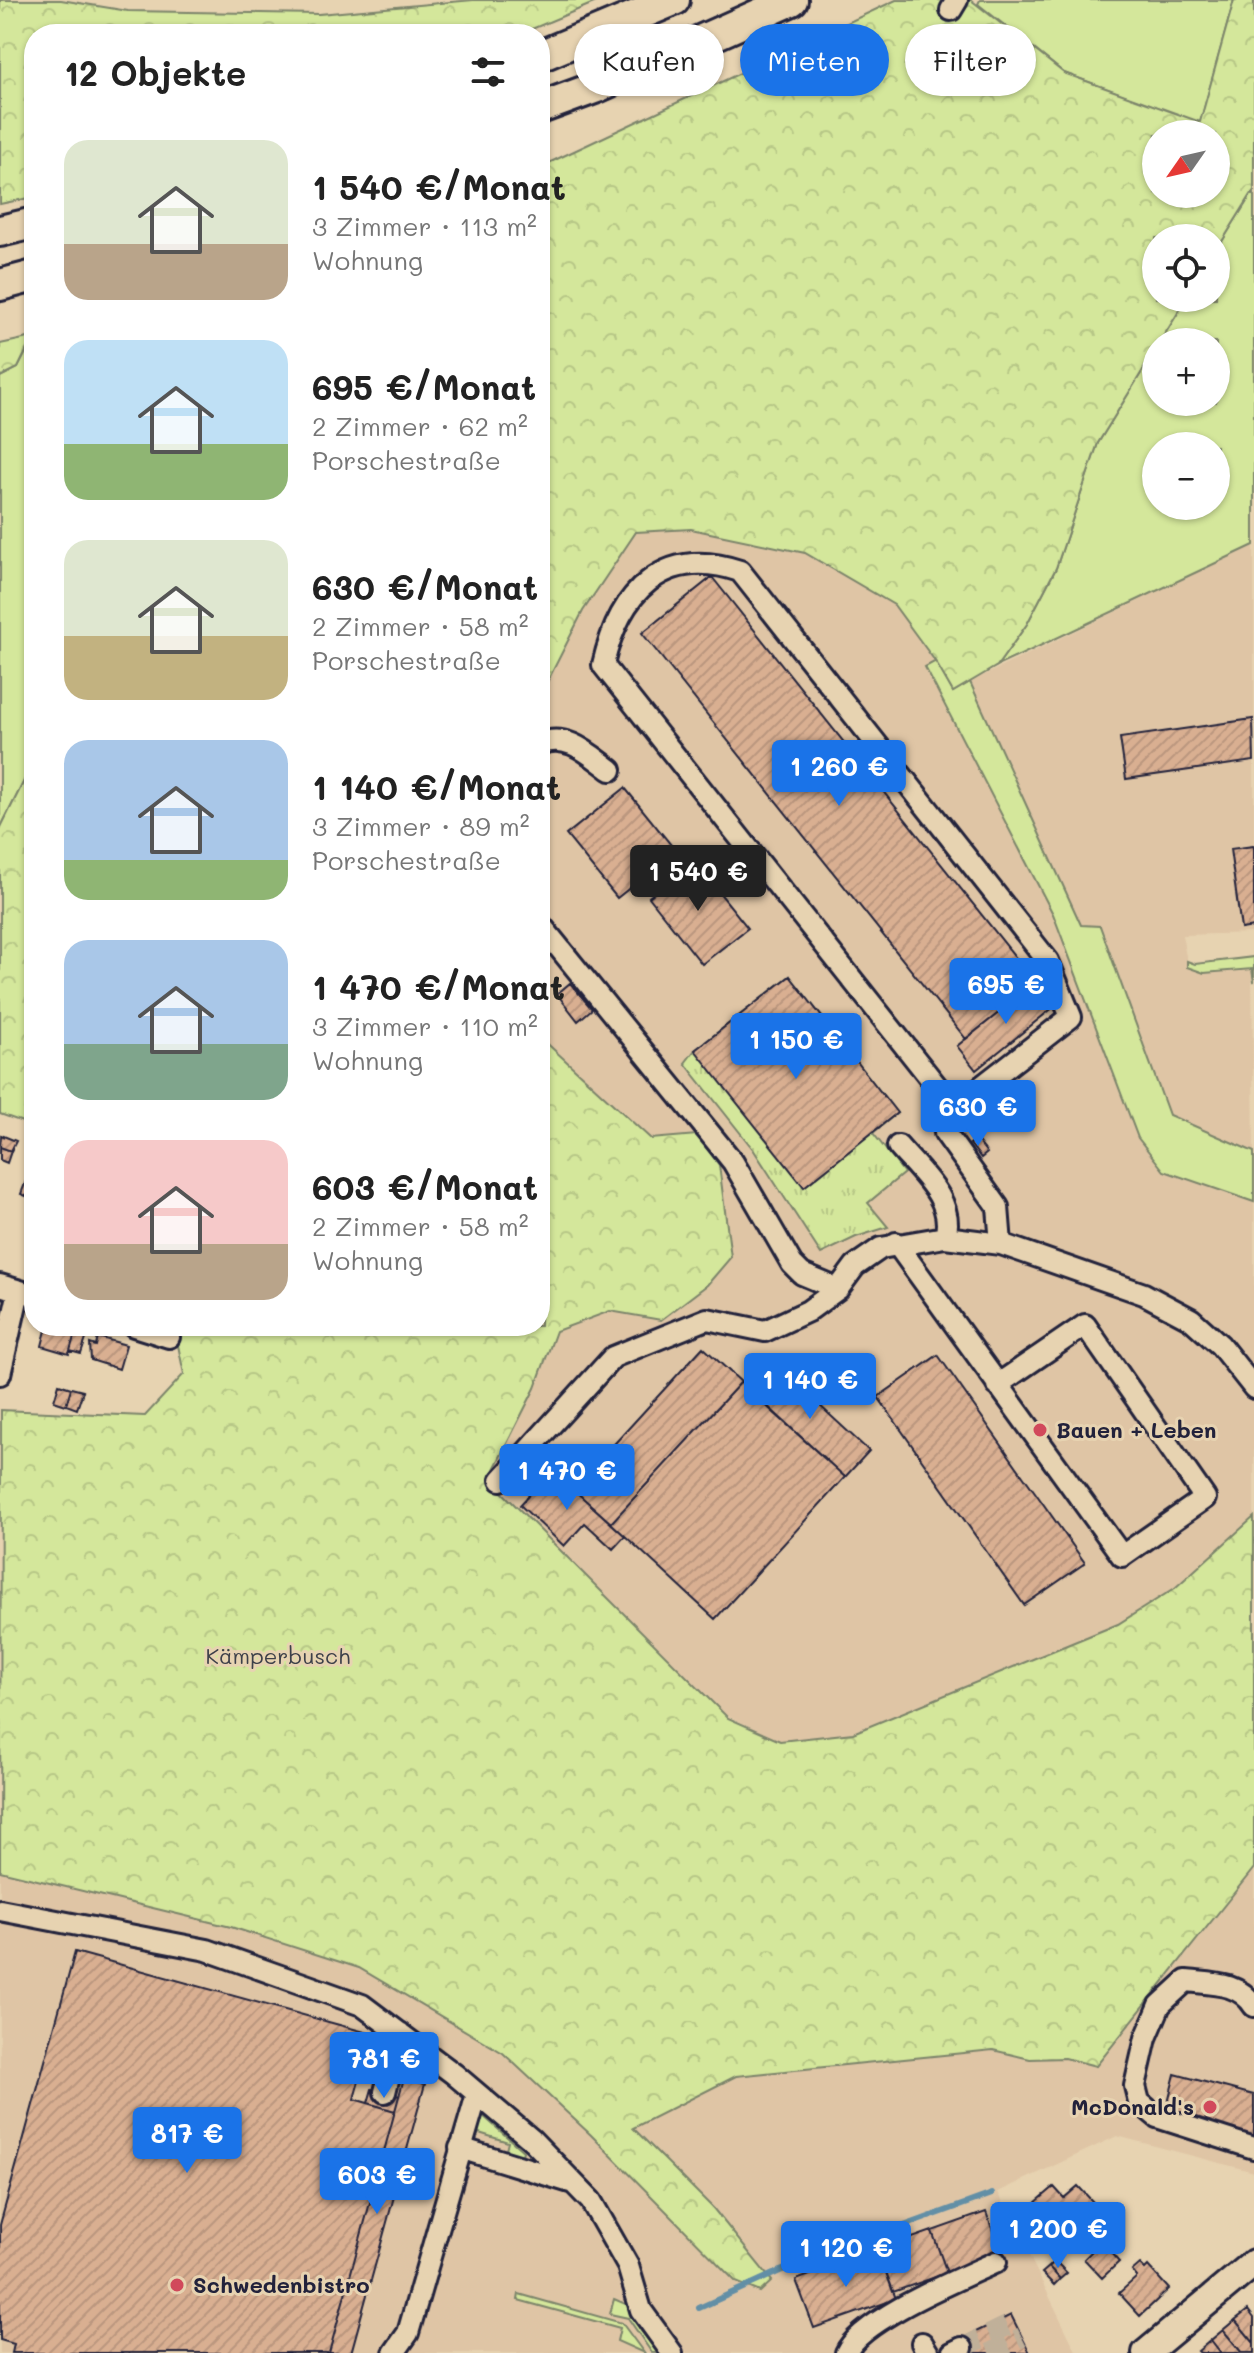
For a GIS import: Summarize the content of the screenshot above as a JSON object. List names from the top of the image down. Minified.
{"parks":["Kämperbusch"],"places":["Bauen + Leben","McDonald's","Schwedenbistro"],"north":"bottom left","page":{"chip":["Kaufen","Mieten","Filter"],"heading":"12 Objekte","map_buttons":["+","−"],"list":[{"name":"1 540 €/Monat","note":"3 Zimmer · 113 m² · Wohnung"},{"name":"695 €/Monat","note":"2 Zimmer · 62 m² · Porschestraße"},{"name":"630 €/Monat","note":"2 Zimmer · 58 m² · Porschestraße"},{"name":"1 140 €/Monat","note":"3 Zimmer · 89 m² · Porschestraße"},{"name":"1 470 €/Monat","note":"3 Zimmer · 110 m² · Wohnung"},{"name":"603 €/Monat","note":"2 Zimmer · 58 m² · Wohnung"}],"price":["1 260 €","1 540 €","695 €","1 150 €","630 €","1 140 €","1 470 €","781 €","817 €","603 €","1 200 €","1 120 €"]}}
